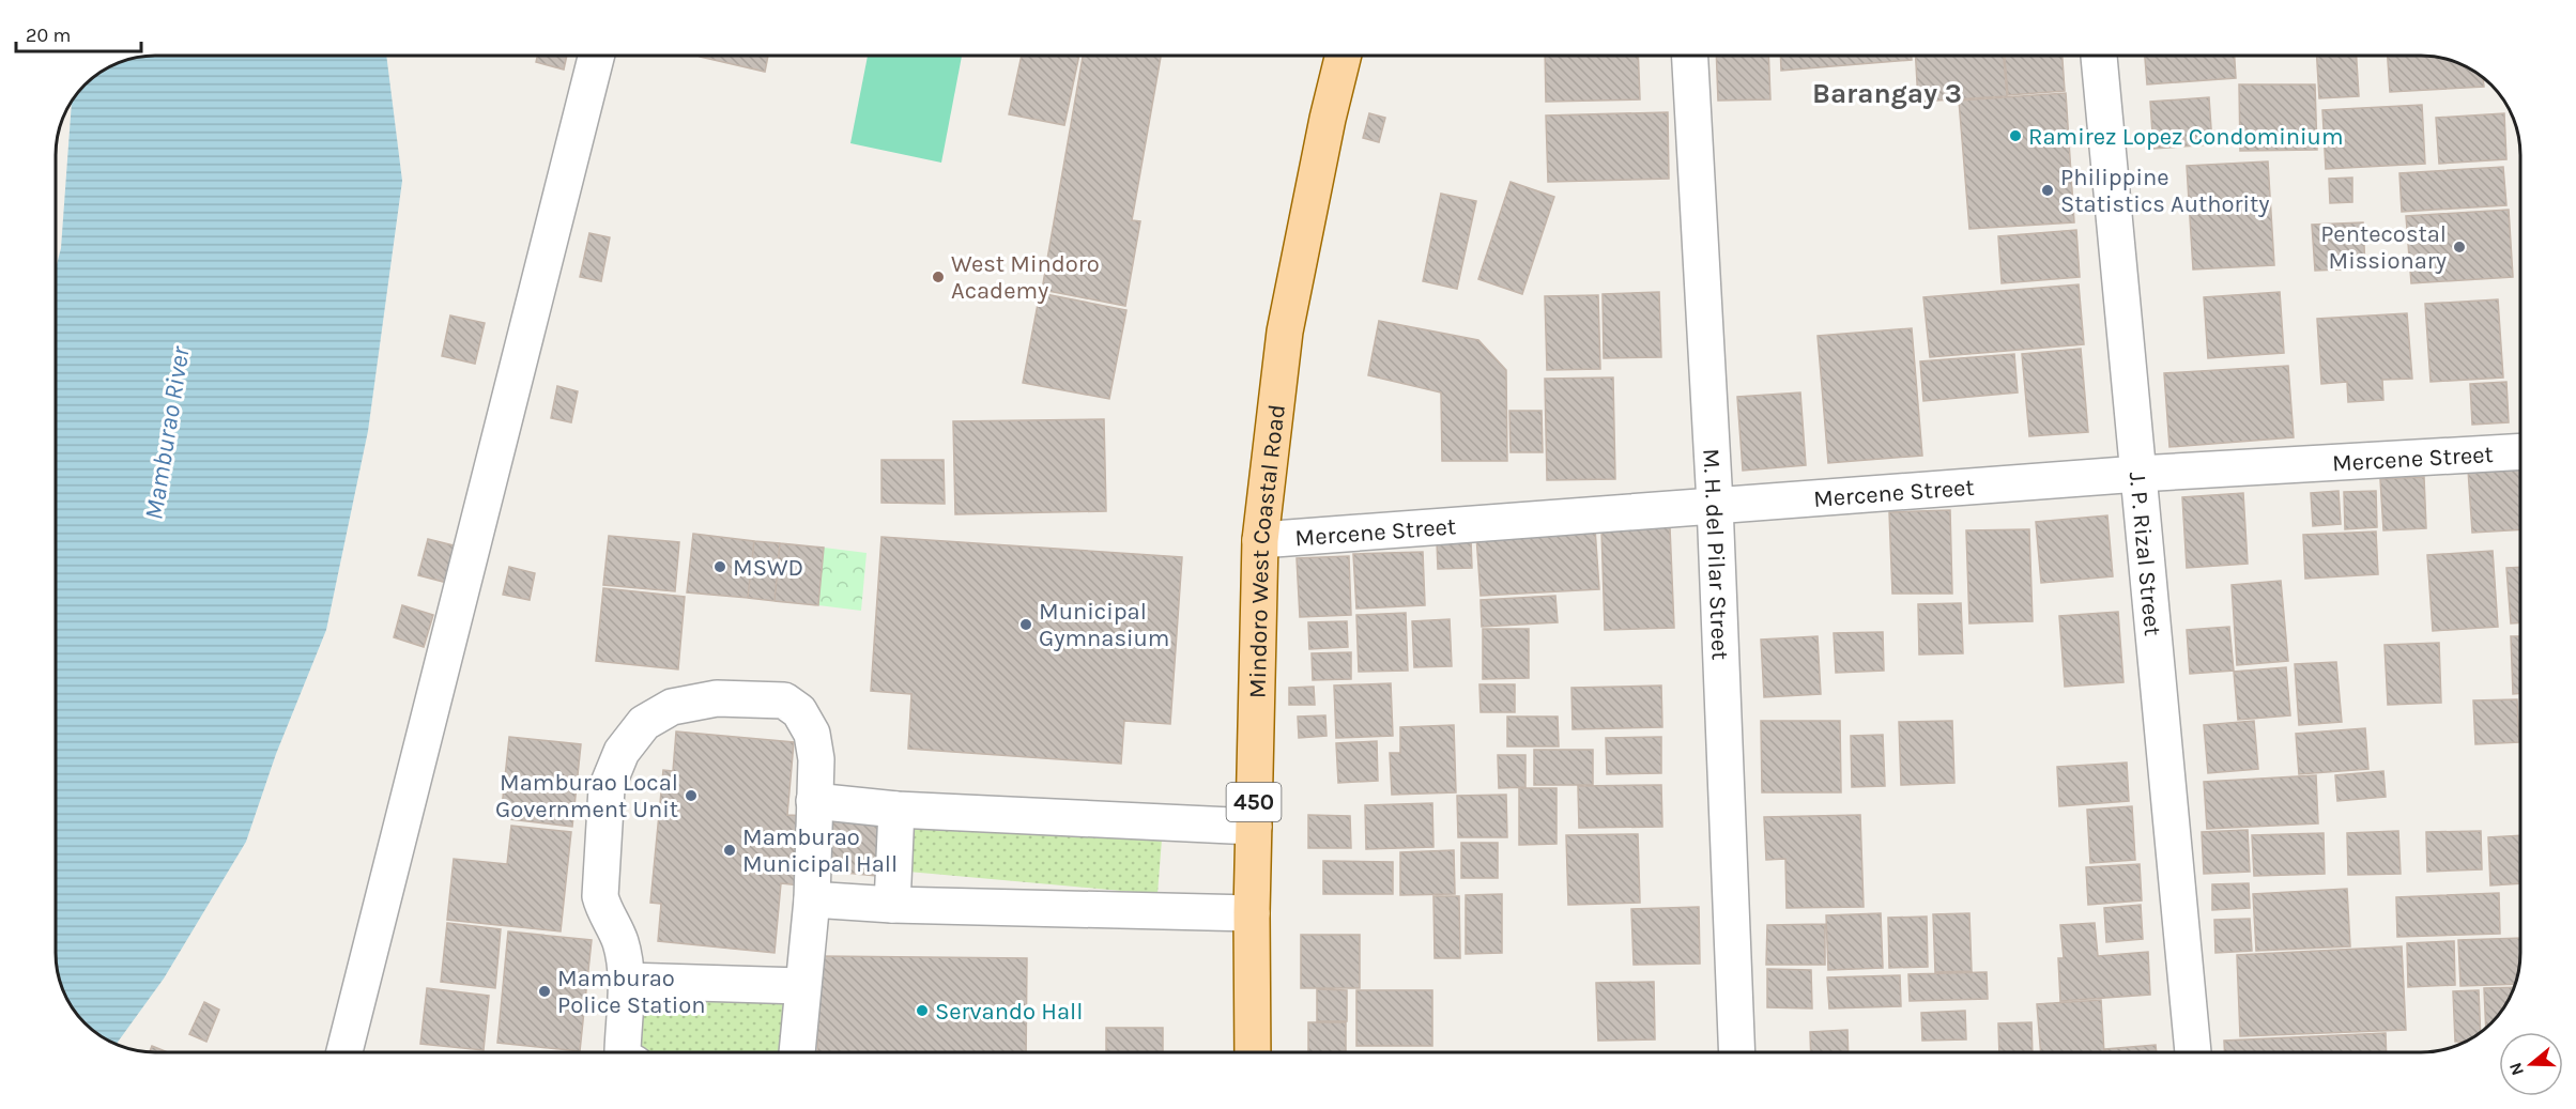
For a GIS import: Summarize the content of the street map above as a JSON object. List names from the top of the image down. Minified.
{"streets":{"main road":["Mindoro West Coastal Road","450"],"street":["Mercene Street","M. H. del Pilar Street","J. P. Rizal Street"]},"crossings":[["Mercene Street","Mindoro West Coastal Road"],["Mercene Street","M. H. del Pilar Street"],["Mercene Street","J. P. Rizal Street"]],"districts":["Barangay 3"],"water":["Mamburao River"],"places":["Ramirez Lopez Condominium","Philippine Statistics Authority","Pentecostal Missionary","West Mindoro Academy","MSWD","Municipal Gymnasium","Mamburao Local Government Unit","Mamburao Municipal Hall","Mamburao Police Station","Servando Hall"],"scale_bar":"20 m","north":"left"}
